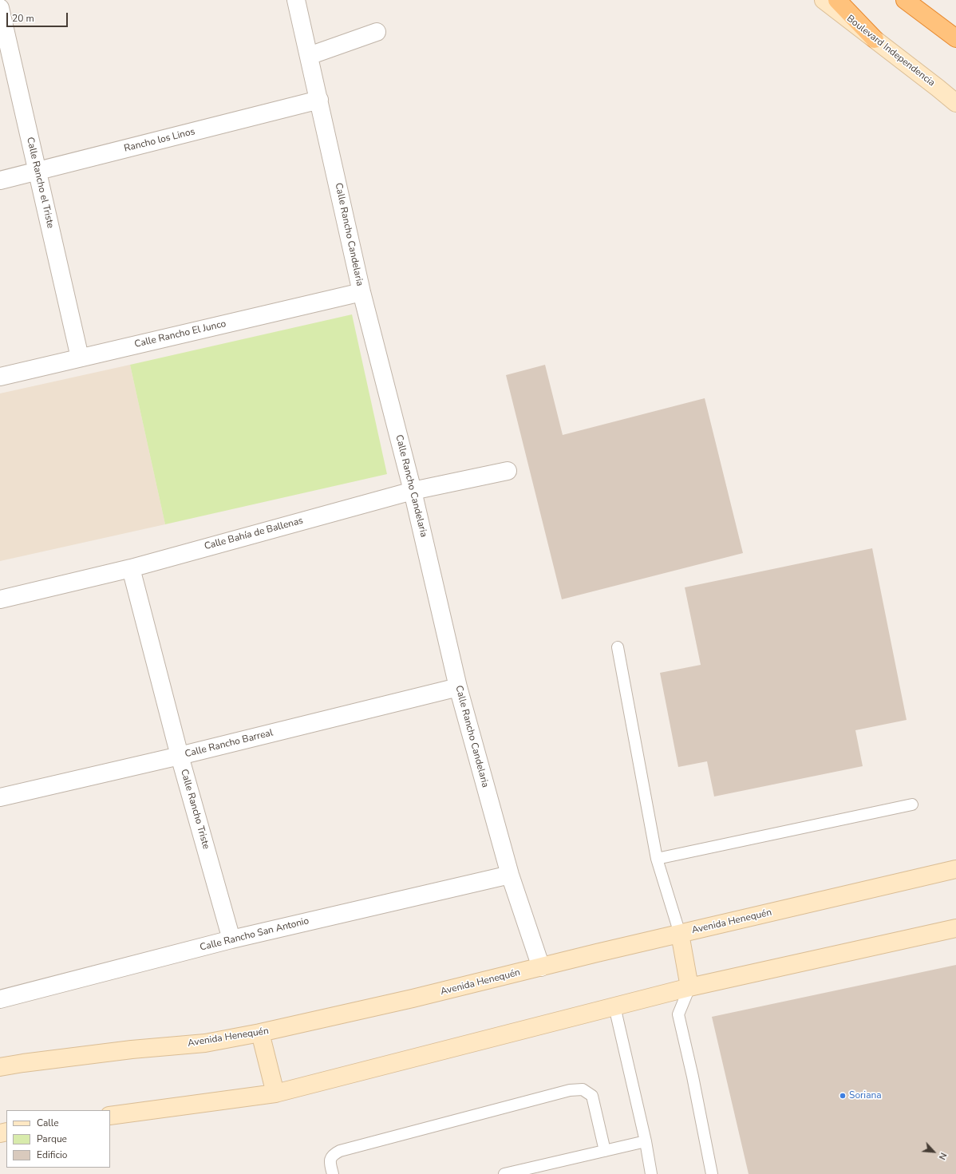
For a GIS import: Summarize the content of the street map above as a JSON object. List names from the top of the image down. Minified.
{"streets":{"main road":["Boulevard Independencia","Avenida Henequén"],"street":["Rancho los Linos","Calle Rancho el Triste","Calle Rancho Candelaria","Calle Rancho El Junco","Calle Bahía de Ballenas","Calle Rancho Barreal","Calle Rancho Triste","Calle Rancho San Antonio"]},"crossings":[["Rancho los Linos","Calle Rancho el Triste"],["Rancho los Linos","Calle Rancho Candelaria"],["Calle Rancho el Triste","Calle Rancho El Junco"],["Calle Rancho Candelaria","Calle Rancho El Junco"],["Calle Rancho Candelaria","Calle Bahía de Ballenas"],["Calle Rancho Candelaria","Calle Rancho Barreal"],["Calle Rancho Candelaria","Avenida Henequén"],["Calle Rancho Candelaria","Calle Rancho San Antonio"],["Calle Bahía de Ballenas","Calle Rancho Triste"],["Calle Rancho Barreal","Calle Rancho Triste"],["Calle Rancho Triste","Calle Rancho San Antonio"]],"places":["Soriana"],"legend":["Calle","Parque","Edificio"],"scale_bar":"20 m","north":"bottom right"}
